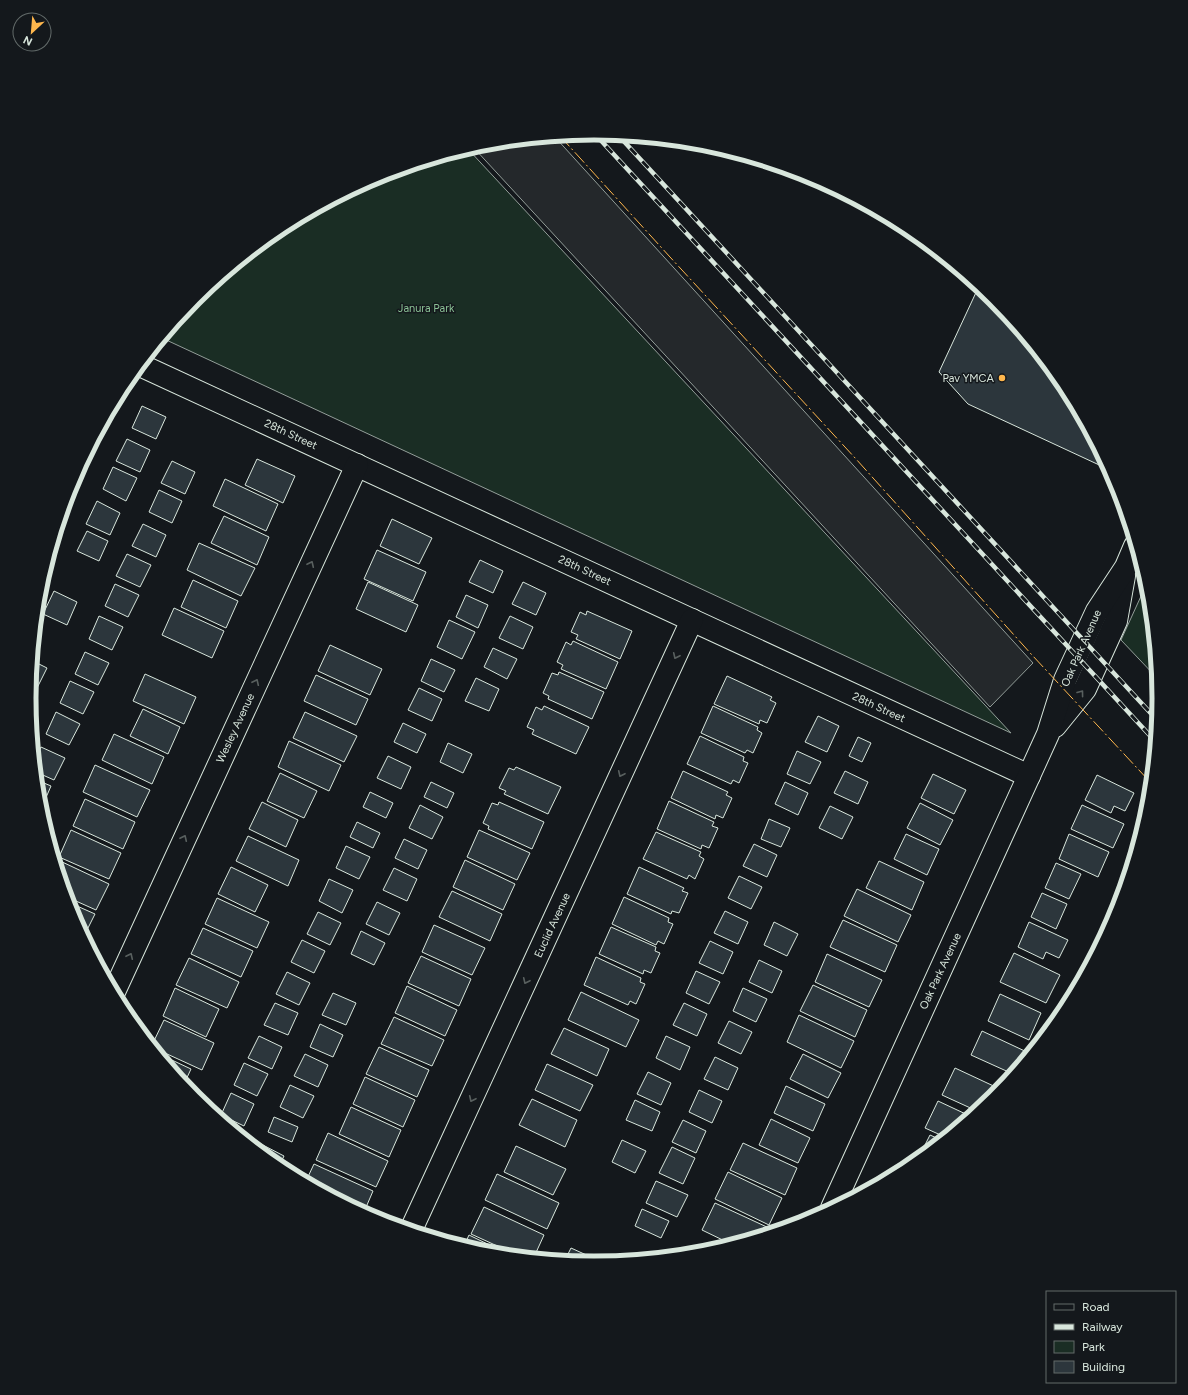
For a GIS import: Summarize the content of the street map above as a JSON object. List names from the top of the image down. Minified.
{"streets":{"street":["28th Street","Oak Park Avenue","Wesley Avenue","Euclid Avenue"]},"crossings":[["28th Street","Oak Park Avenue"],["28th Street","Wesley Avenue"],["28th Street","Euclid Avenue"]],"one_way":["Wesley Avenue","Euclid Avenue"],"parks":["Janura Park"],"places":["Pav YMCA"],"legend":["Road","Railway","Park","Building"],"north":"bottom left"}
